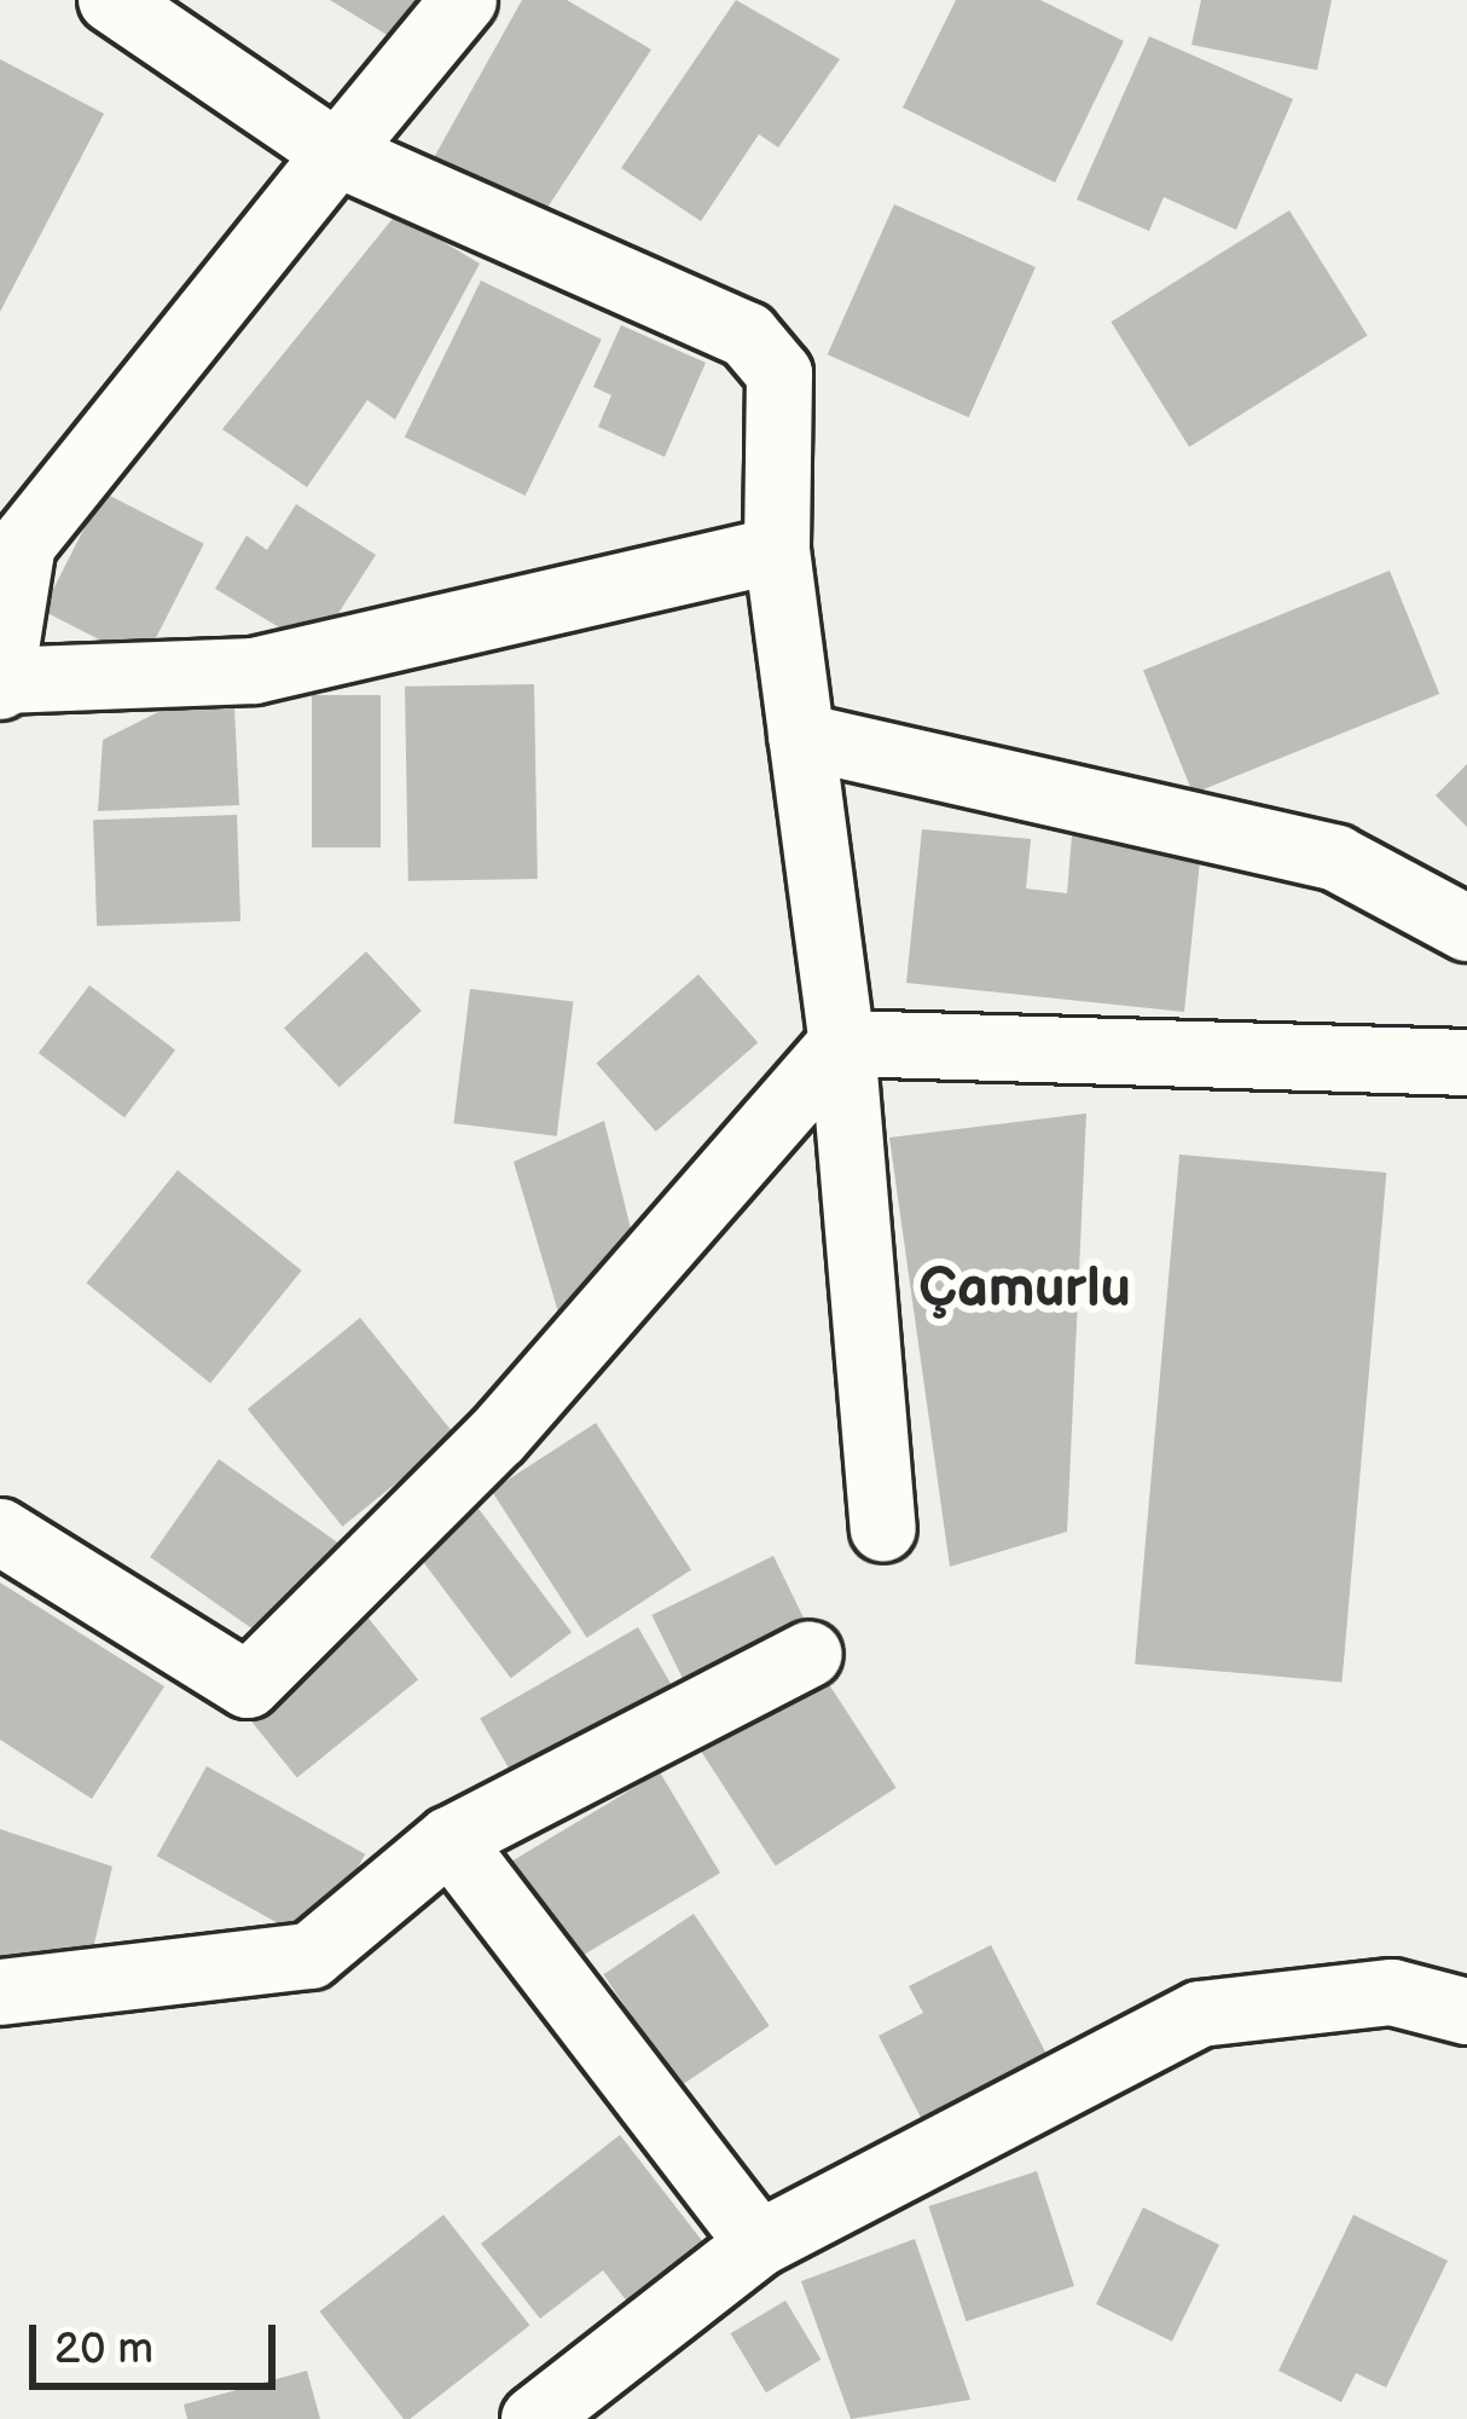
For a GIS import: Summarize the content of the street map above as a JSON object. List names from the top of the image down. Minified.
{"districts":["Çamurlu"],"scale_bar":"20 m"}
